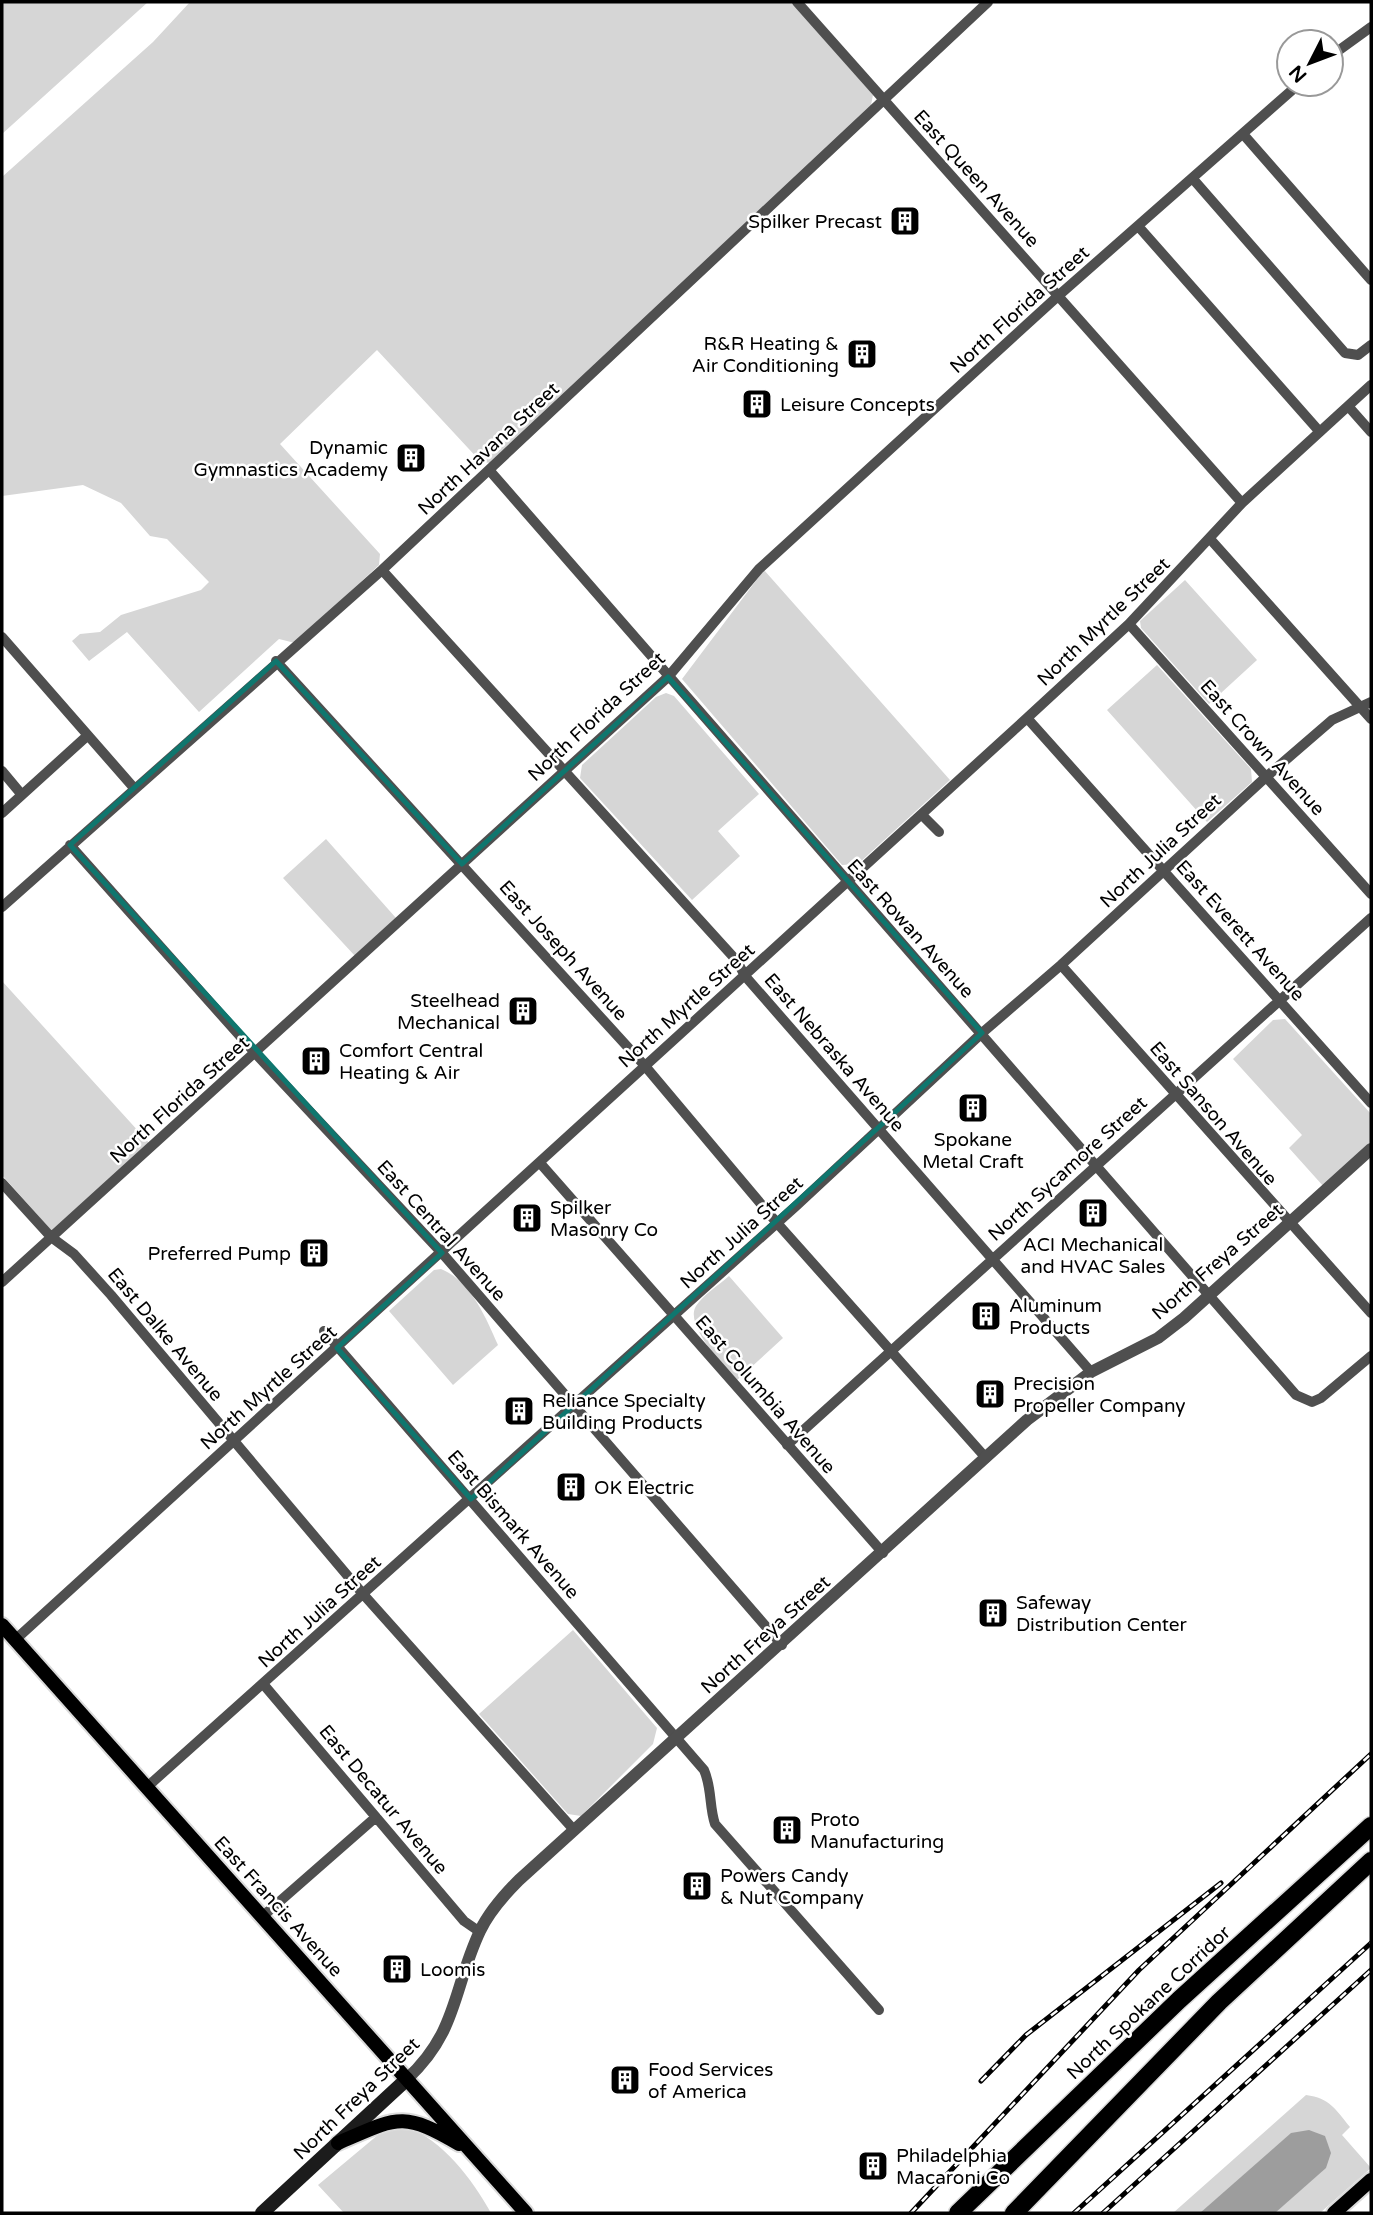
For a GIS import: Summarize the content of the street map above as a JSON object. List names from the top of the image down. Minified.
{"streets":{"highway":["North Spokane Corridor"],"main road":["North Freya Street","East Francis Avenue"],"street":["East Queen Avenue","North Florida Street","North Havana Street","North Myrtle Street","East Crown Avenue","North Julia Street","East Rowan Avenue","East Everett Avenue","East Joseph Avenue","East Nebraska Avenue","East Sanson Avenue","North Sycamore Street","East Central Avenue","East Dalke Avenue","East Columbia Avenue","East Bismark Avenue","East Decatur Avenue"]},"crossings":[["East Queen Avenue","North Florida Street"],["East Queen Avenue","North Havana Street"],["East Queen Avenue","North Myrtle Street"],["North Florida Street","East Rowan Avenue"],["North Florida Street","East Joseph Avenue"],["North Florida Street","East Nebraska Avenue"],["North Florida Street","East Central Avenue"],["North Florida Street","East Dalke Avenue"],["North Havana Street","East Rowan Avenue"],["North Havana Street","East Joseph Avenue"],["North Havana Street","East Nebraska Avenue"],["North Havana Street","East Central Avenue"],["North Myrtle Street","East Crown Avenue"],["North Myrtle Street","East Rowan Avenue"],["North Myrtle Street","East Everett Avenue"],["North Myrtle Street","East Joseph Avenue"],["North Myrtle Street","East Nebraska Avenue"],["North Myrtle Street","East Central Avenue"],["North Myrtle Street","East Dalke Avenue"],["North Myrtle Street","East Columbia Avenue"],["North Myrtle Street","East Bismark Avenue"],["North Myrtle Street","East Francis Avenue"],["East Crown Avenue","North Julia Street"],["North Julia Street","East Rowan Avenue"],["North Julia Street","East Everett Avenue"],["North Julia Street","East Joseph Avenue"],["North Julia Street","East Nebraska Avenue"],["North Julia Street","East Sanson Avenue"],["North Julia Street","East Central Avenue"],["North Julia Street","East Dalke Avenue"],["North Julia Street","East Columbia Avenue"],["North Julia Street","East Bismark Avenue"],["North Julia Street","East Decatur Avenue"],["North Julia Street","East Francis Avenue"],["East Rowan Avenue","North Sycamore Street"],["East Rowan Avenue","North Freya Street"],["East Everett Avenue","North Sycamore Street"],["East Joseph Avenue","North Sycamore Street"],["East Joseph Avenue","North Freya Street"],["East Nebraska Avenue","North Sycamore Street"],["East Nebraska Avenue","North Freya Street"],["East Sanson Avenue","North Sycamore Street"],["East Sanson Avenue","North Freya Street"],["North Sycamore Street","East Columbia Avenue"],["East Central Avenue","North Freya Street"],["North Freya Street","East Dalke Avenue"],["North Freya Street","East Columbia Avenue"],["North Freya Street","East Bismark Avenue"],["North Freya Street","East Decatur Avenue"],["North Freya Street","East Francis Avenue"]],"places":{"building":["Spilker Precast","R&R Heating & Air Conditioning","Leisure Concepts","Dynamic Gymnastics Academy","Steelhead Mechanical","Comfort Central Heating & Air","Spokane Metal Craft","ACI Mechanical and HVAC Sales","Spilker Masonry Co","Preferred Pump","Aluminum Products","Precision Propeller Company","Reliance Specialty Building Products","OK Electric","Safeway Distribution Center","Proto Manufacturing","Powers Candy & Nut Company","Loomis","Food Services of America","Philadelphia Macaroni Co"]},"north":"bottom left"}
